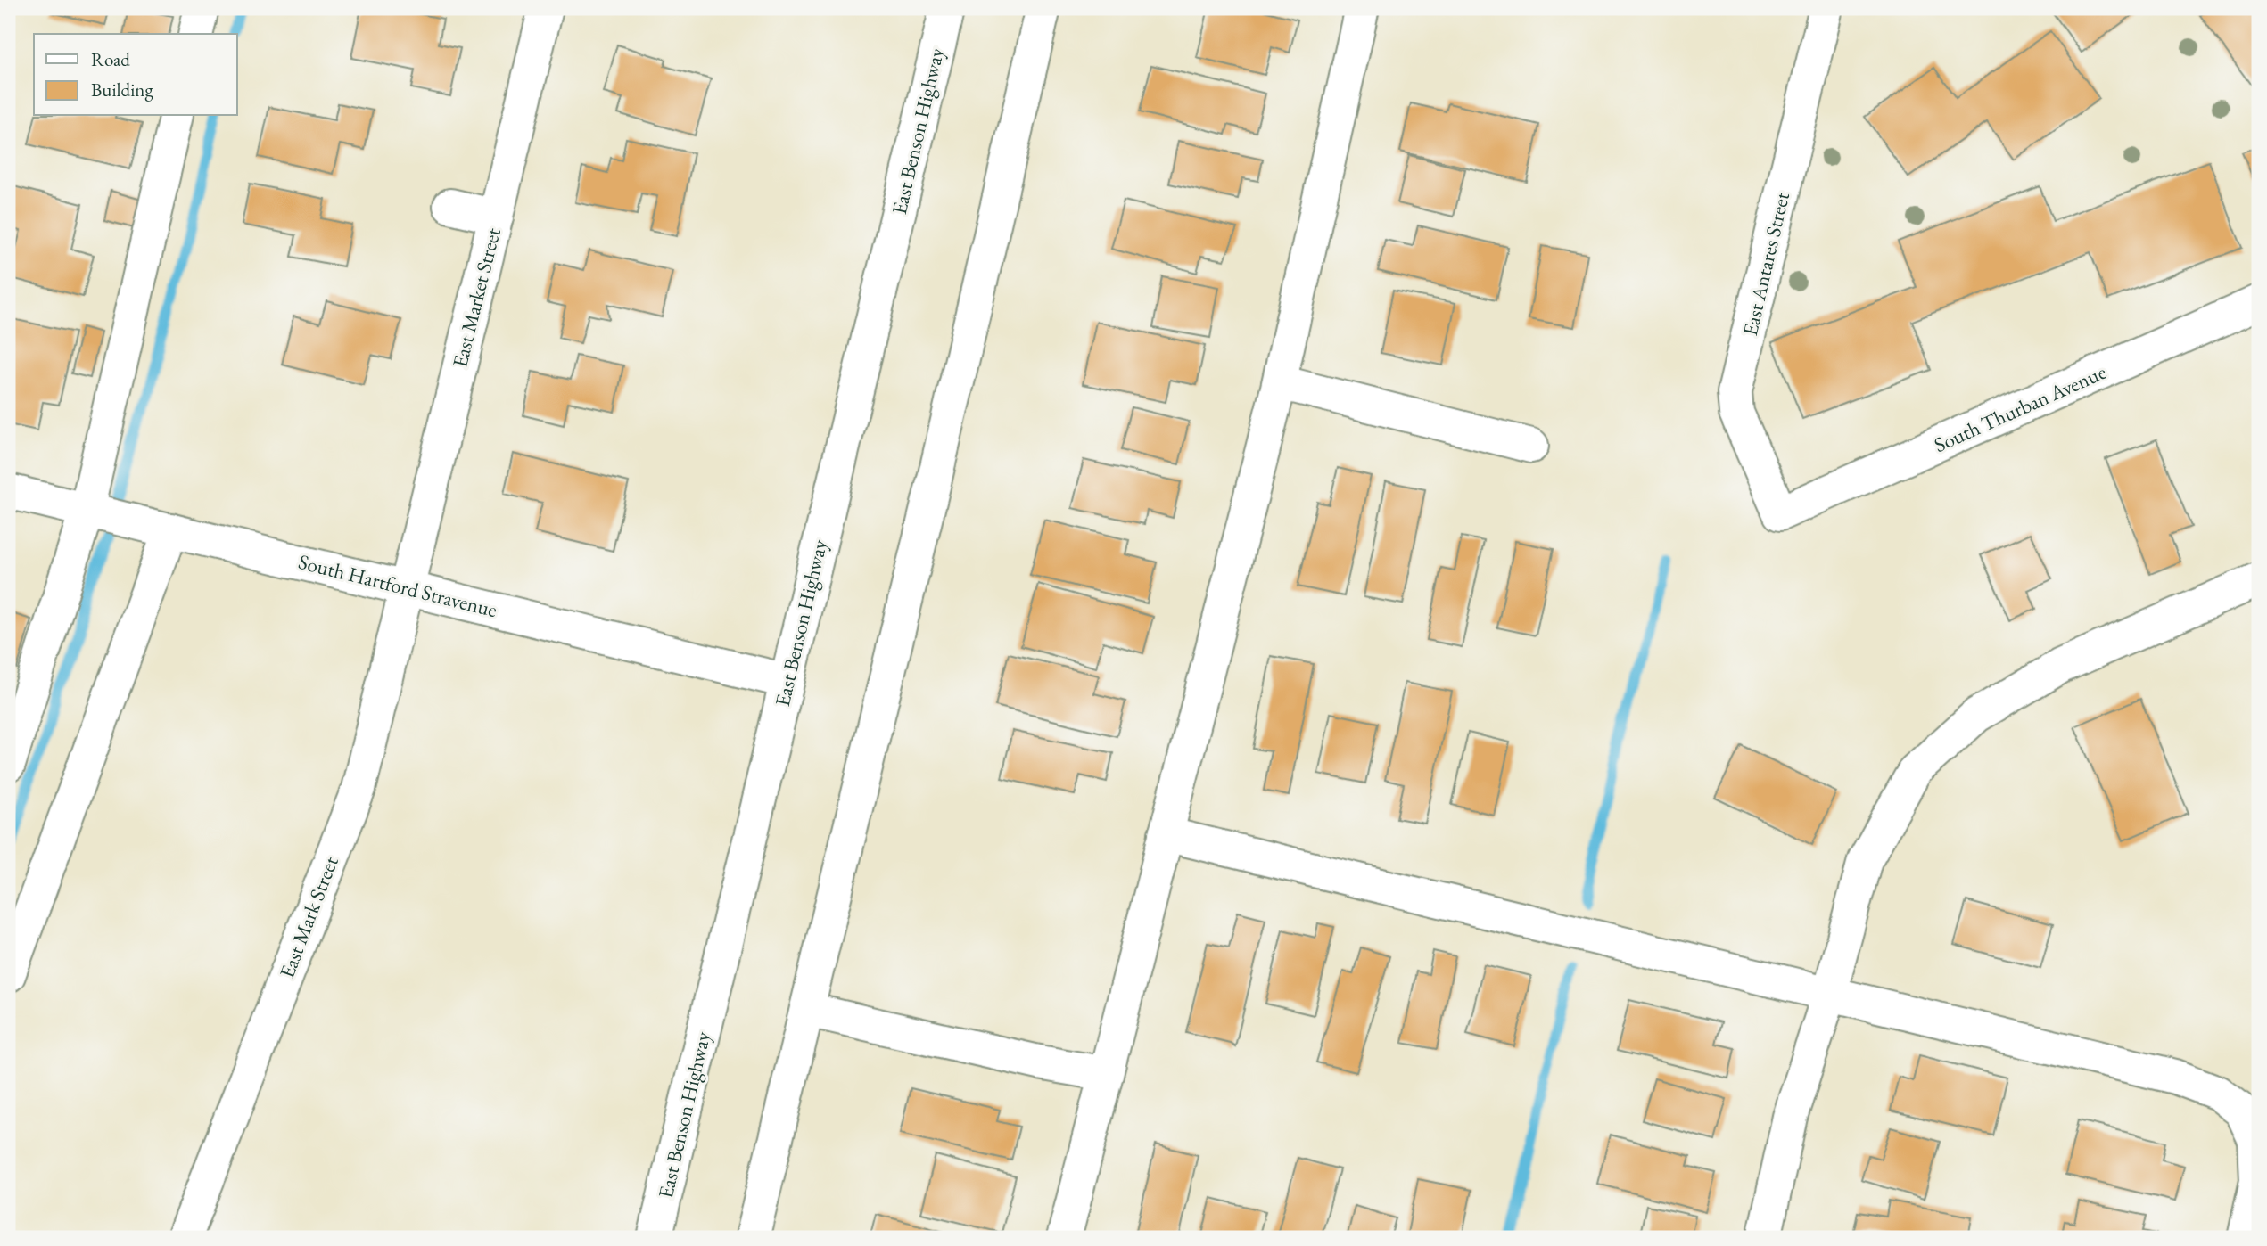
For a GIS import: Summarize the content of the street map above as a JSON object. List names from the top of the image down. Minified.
{"streets":{"street":["East Benson Highway","East Antares Street","East Market Street","South Thurban Avenue","South Hartford Stravenue","East Mark Street"]},"crossings":[["East Benson Highway","South Hartford Stravenue"],["East Antares Street","South Thurban Avenue"],["East Market Street","South Hartford Stravenue"],["East Market Street","East Mark Street"],["South Hartford Stravenue","East Mark Street"]],"legend":["Road","Building"]}
